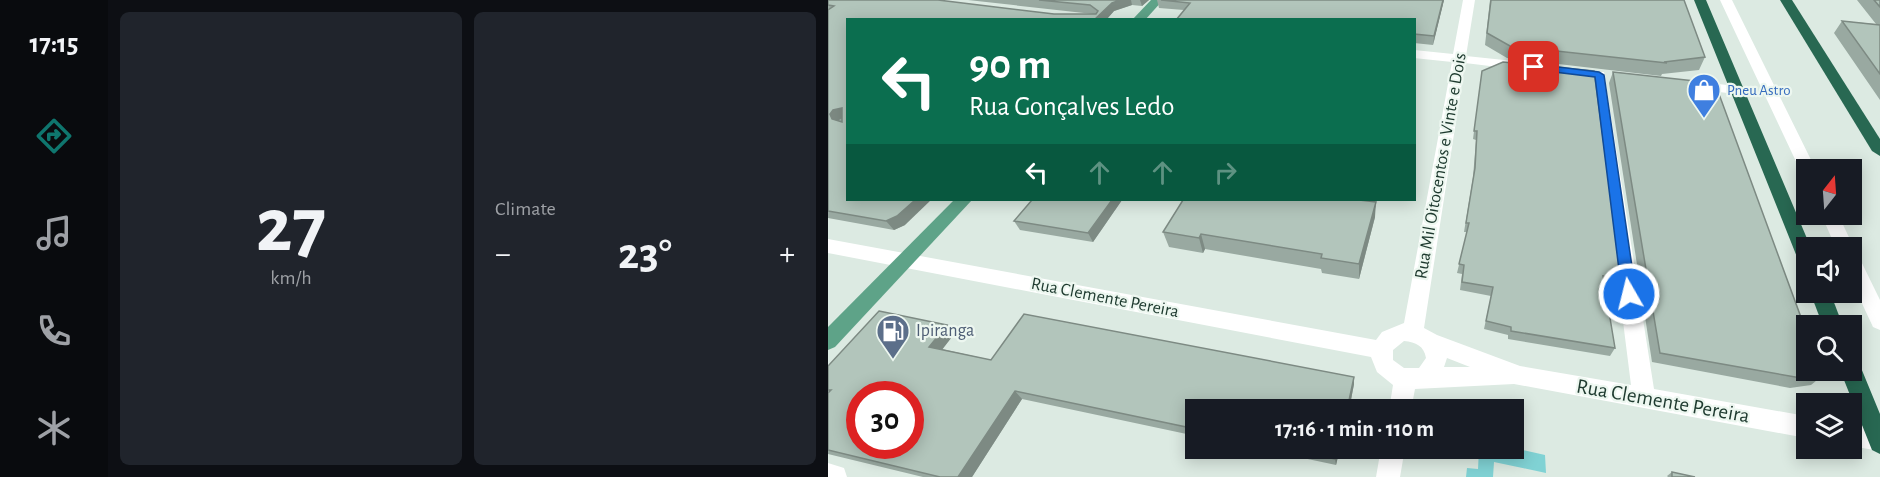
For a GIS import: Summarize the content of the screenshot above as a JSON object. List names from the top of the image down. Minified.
{"streets":{"street":["Rua Mil Oitocentos e Vinte e Dois","Rua Clemente Pereira"]},"crossings":[["Rua Mil Oitocentos e Vinte e Dois","Rua Clemente Pereira"]],"places":{"shop":["Pneu Astro"],"fuel station":["Ipiranga"]},"north":"top","page":{"tabs":"17:15","tile":[["27","km/h"],"Climate"],"turn":["90 m","Rua Gonçalves Ledo"],"heat":["−","23°","+"],"limit":"30","trip":"17:16 · 1 min · 110 m"}}
